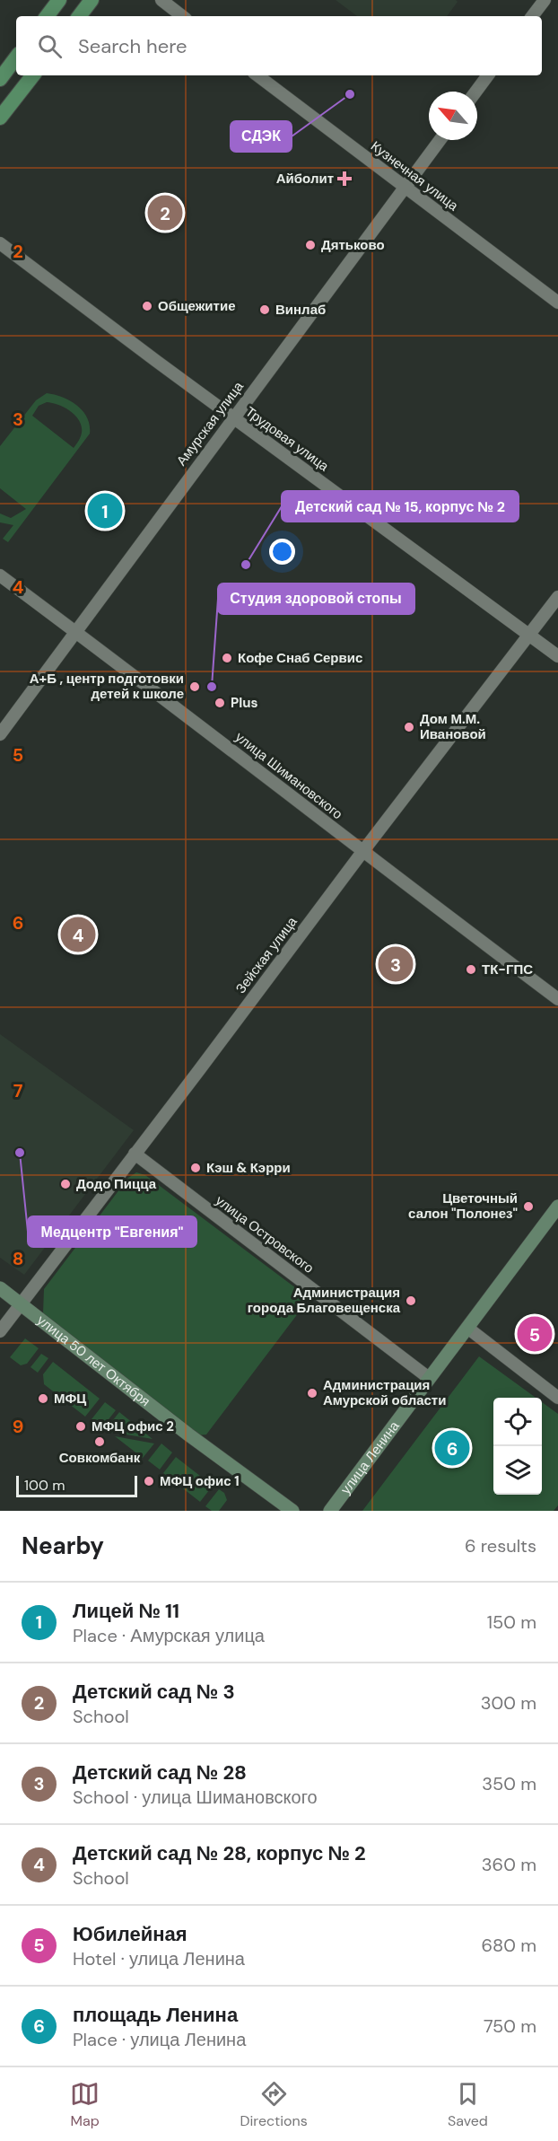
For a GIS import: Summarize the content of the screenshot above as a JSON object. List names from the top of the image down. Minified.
{"streets":{"main road":["улица 50 лет Октября","улица Ленина"],"street":["Кузнечная улица","Амурская улица","Трудовая улица","улица Шимановского","Зейская улица","улица Островского"]},"crossings":[["Кузнечная улица","Амурская улица"],["Амурская улица","Трудовая улица"],["Амурская улица","улица Шимановского"],["Трудовая улица","Зейская улица"],["улица Шимановского","Зейская улица"],["Зейская улица","улица Островского"],["Зейская улица","улица 50 лет Октября"],["улица Островского","улица Ленина"]],"places":{"other":["СДЭК","Дятьково","Общежитие","Винлаб","Детский сад № 15, корпус № 2","Кофе Снаб Сервис","А+Б , центр подготовки детей к школе","Студия здоровой стопы","Plus","Дом М.М. Ивановой","ТК-ГПС","Медцентр \"Евгения\"","Кэш & Кэрри","Додо Пицца","Цветочный салон \"Полонез\"","Администрация города Благовещенска","Администрация Амурской области","МФЦ","МФЦ офис 2","Совкомбанк","МФЦ офис 1"],"health":["Айболит"]},"scale_bar":"100 m","north":"top left","page":{"search":"Search here","pins":["2","1","4","3","5","6"],"scale":"100 m","heading":["Nearby","6 results"],"list":[{"mark":"1","name":"Лицей № 11","note":"Place · Амурская улица","value":"150 m"},{"mark":"2","name":"Детский сад № 3","note":"School","value":"300 m"},{"mark":"3","name":"Детский сад № 28","note":"School · улица Шимановского","value":"350 m"},{"mark":"4","name":"Детский сад № 28, корпус № 2","note":"School","value":"360 m"},{"mark":"5","name":"Юбилейная","note":"Hotel · улица Ленина","value":"680 m"},{"mark":"6","name":"площадь Ленина","note":"Place · улица Ленина","value":"750 m"}],"nav":["Map","Directions","Saved"]},"grid":{"rows":["2","3","4","5","6","7","8","9"]}}
